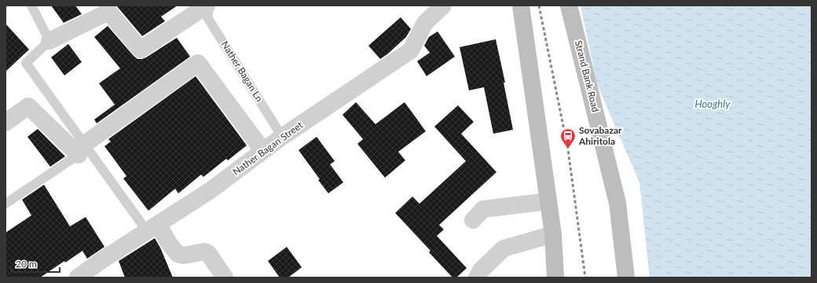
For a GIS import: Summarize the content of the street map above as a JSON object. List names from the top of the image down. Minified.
{"streets":{"main road":["Strand Bank Road"],"street":["Nather Bagan Street"],"lane":["Nather Bagan Ln"]},"crossings":[["Nather Bagan Ln","Nather Bagan Street"]],"water":["Hooghly"],"places":{"station":["Sovabazar Ahiritola"]},"scale_bar":"20 m"}
